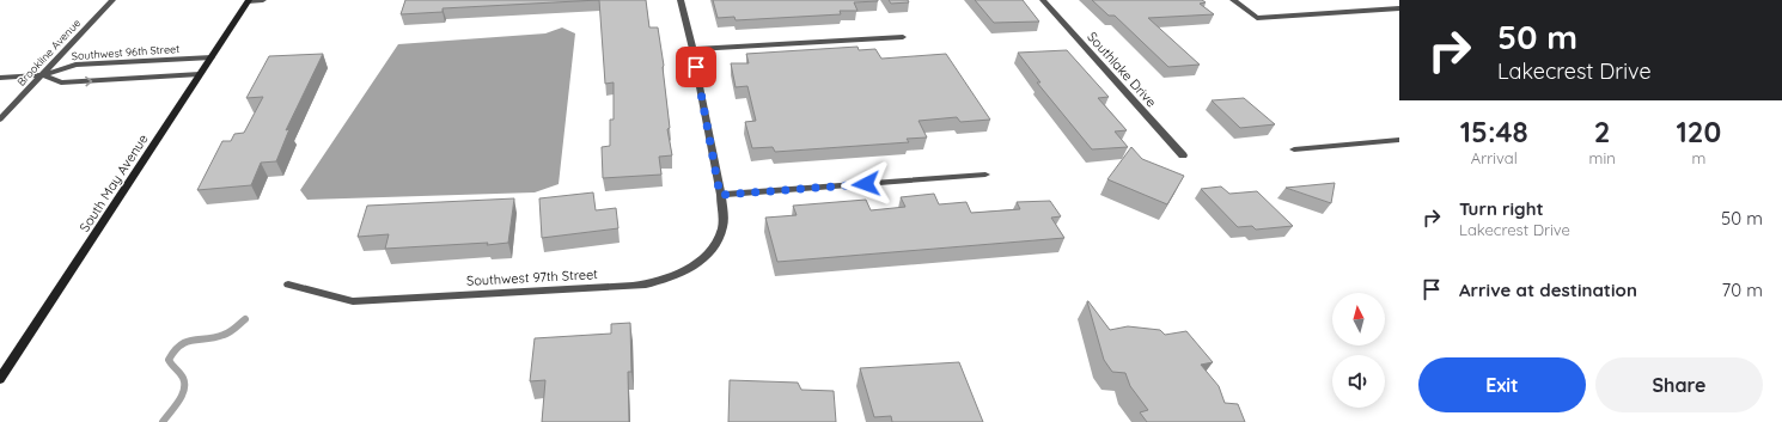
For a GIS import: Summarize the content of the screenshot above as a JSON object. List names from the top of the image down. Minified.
{"streets":{"main road":["South May Avenue"],"street":["Brookline Avenue","Southwest 96th Street","Southlake Drive","Southwest 97th Street"]},"crossings":[["Brookline Avenue","Southwest 96th Street"],["Southwest 96th Street","South May Avenue"]],"north":"top","page":{"turn":["50 m","Lakecrest Drive"],"eta":["15:48","Arrival","2","min","120","m"],"list":[{"name":"Turn right","note":"Lakecrest Drive","value":"50 m"},{"name":"Arrive at destination","value":"70 m"}],"buttons":["Exit","Share"]}}
